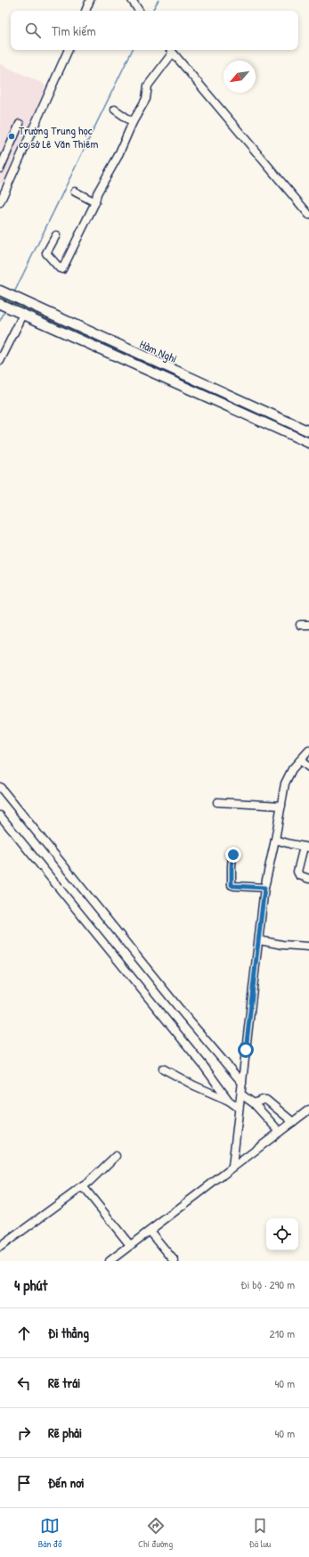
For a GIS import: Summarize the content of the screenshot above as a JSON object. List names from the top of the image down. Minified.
{"streets":{"main road":["Hàm Nghi"]},"places":["Trường Trung học cơ sở Lê Văn Thiêm"],"north":"bottom left","page":{"search":"Tìm kiếm","heading":["4 phút","Đi bộ · 290 m"],"list":[["Đi thẳng","210 m"],["Rẽ trái","40 m"],["Rẽ phải","40 m"],"Đến nơi"],"nav":["Bản đồ","Chỉ đường","Đã lưu"]}}
